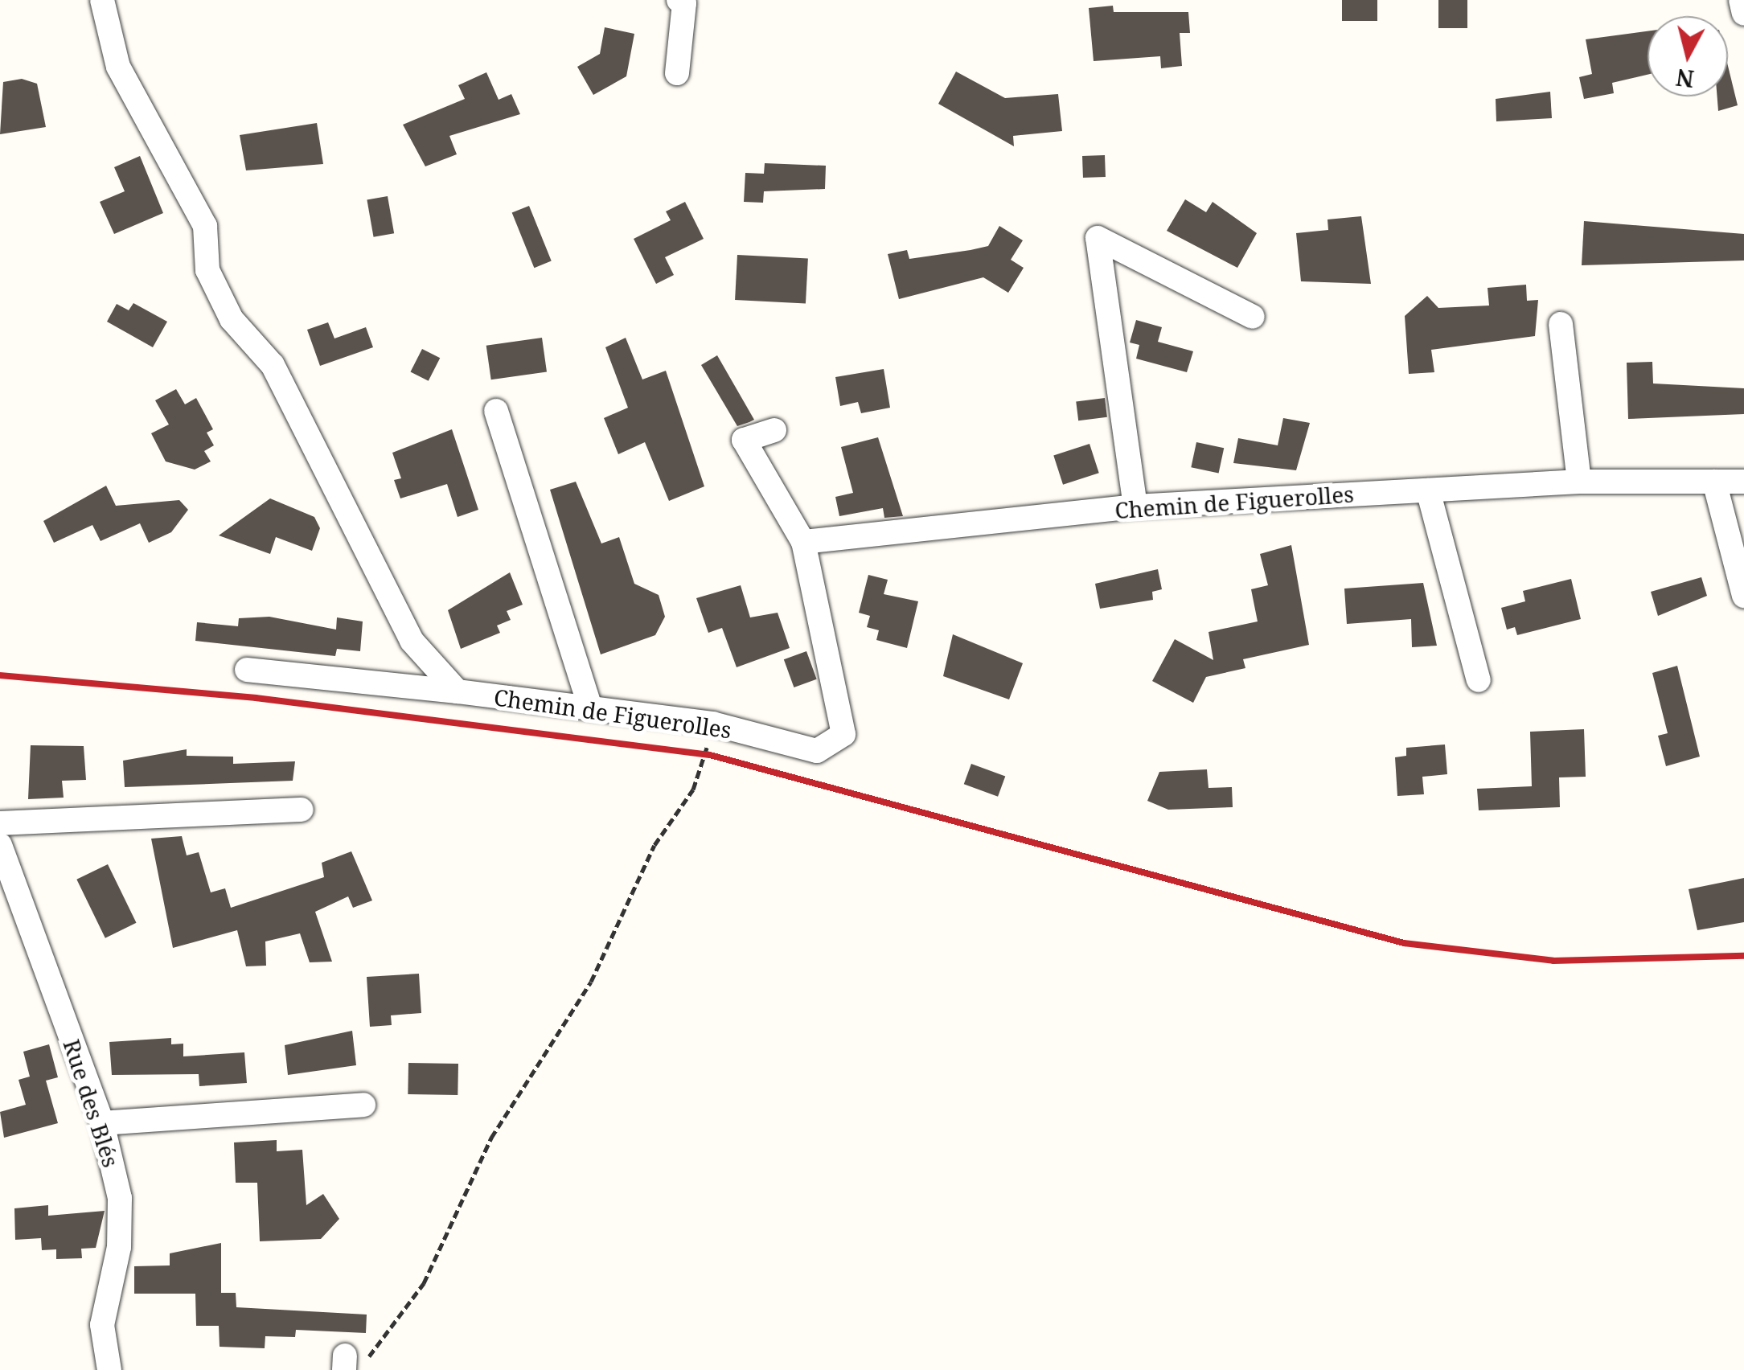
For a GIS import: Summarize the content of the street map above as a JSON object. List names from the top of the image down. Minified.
{"streets":{"street":["Chemin de Figuerolles","Rue des Blés"]},"north":"bottom"}
